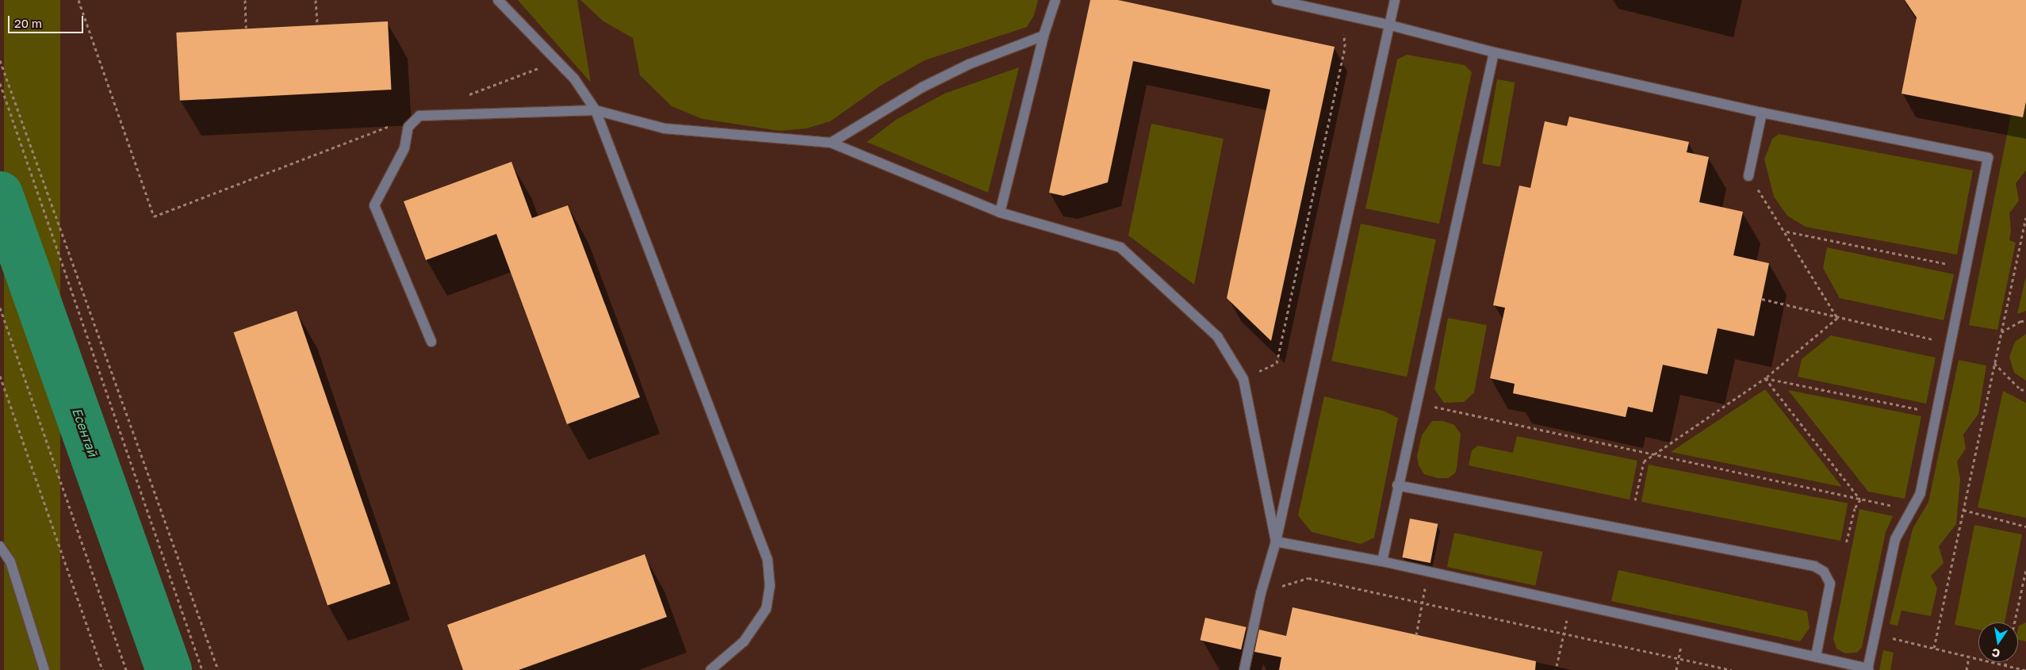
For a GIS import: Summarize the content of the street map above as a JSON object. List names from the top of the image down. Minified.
{"water":["Есентай"],"scale_bar":"20 m","north":"bottom"}
